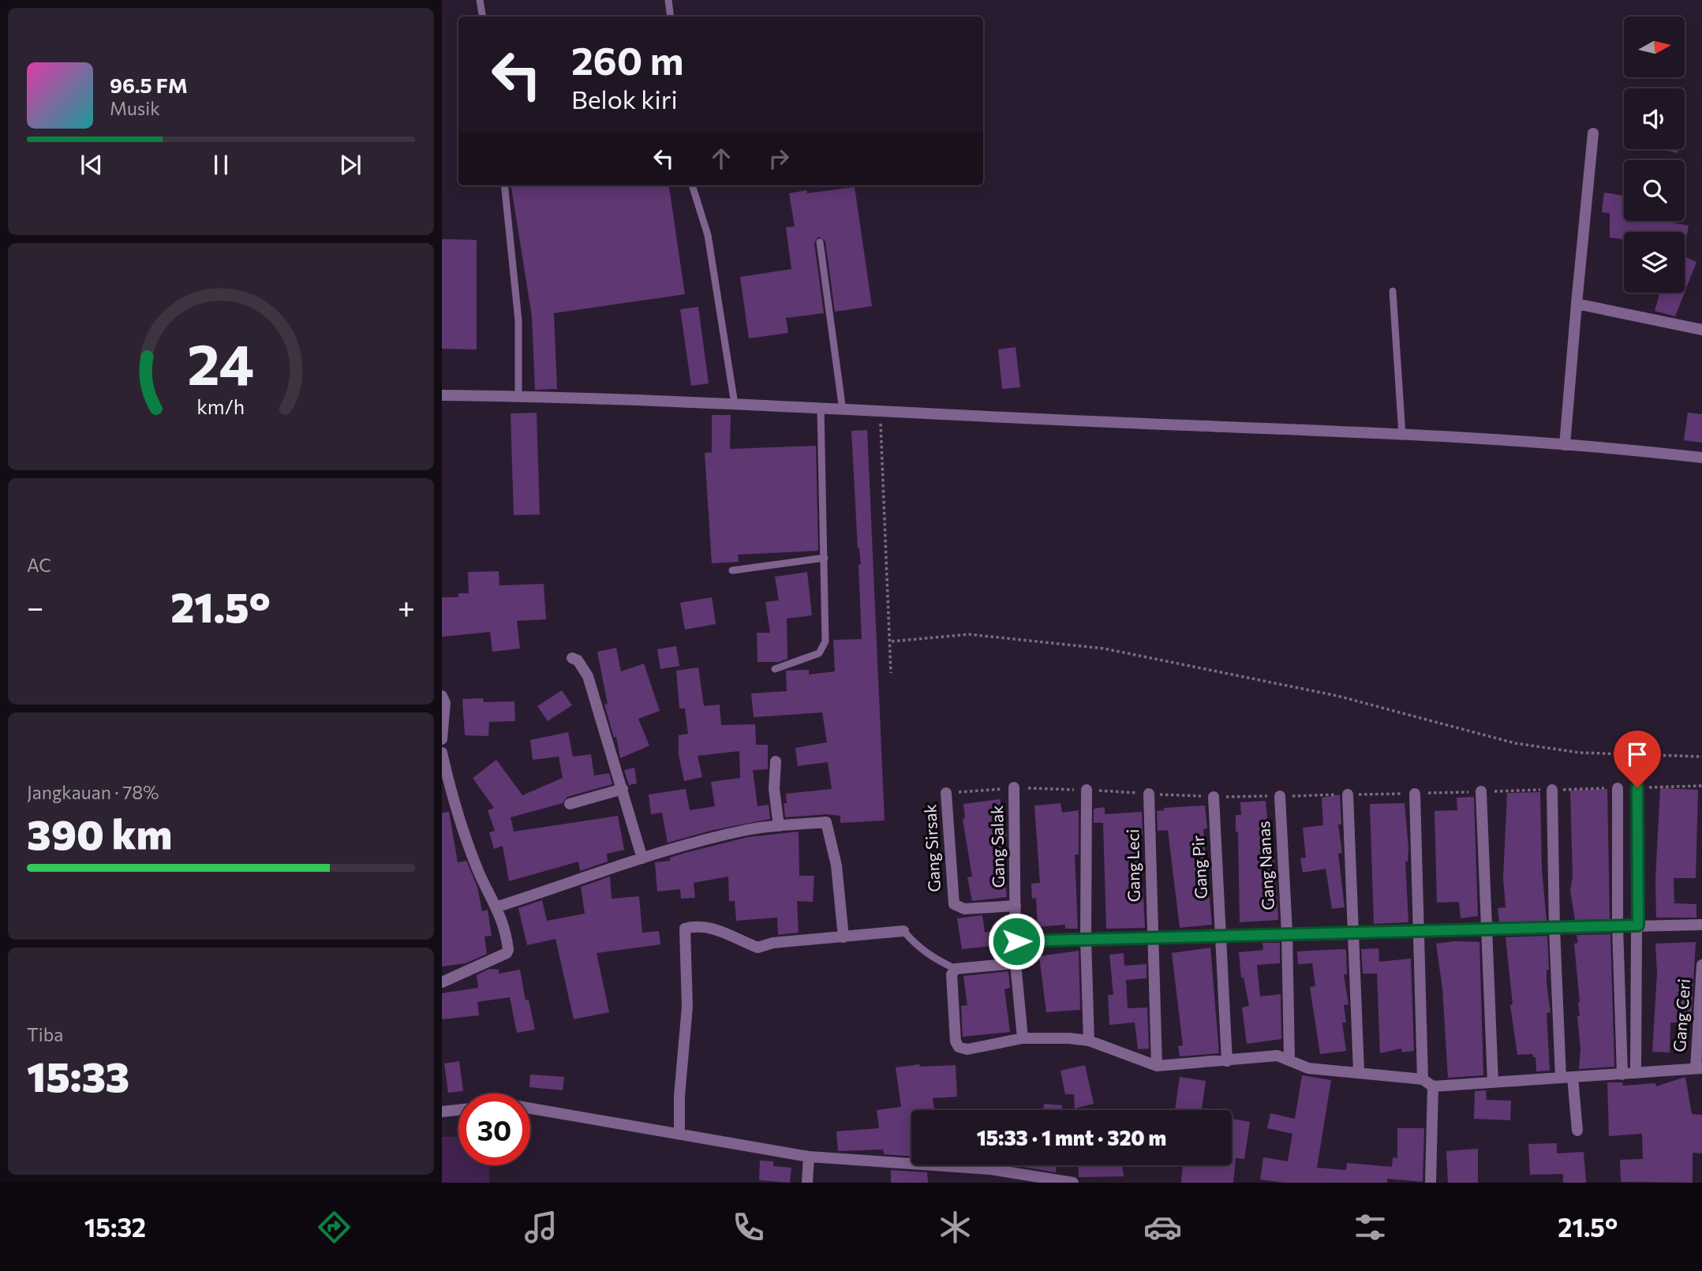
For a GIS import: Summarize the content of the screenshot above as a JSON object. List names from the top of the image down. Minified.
{"streets":{"street":["Gang Salak","Gang Sirsak","Gang Leci","Gang Nanas","Gang Pir","Gang Ceri"]},"crossings":[["Gang Salak","Gang Sirsak"]],"north":"right","page":{"turn":["260 m","Belok kiri"],"song":["96.5 FM","Musik"],"tile":["AC",["Jangkauan · 78%","390 km"],["Tiba","15:33"]],"heat":["−","21.5°","+"],"limit":"30","trip":"15:33 · 1 mnt · 320 m","tabs":["15:32","21.5°"],"gauge":["24","km/h"]}}
